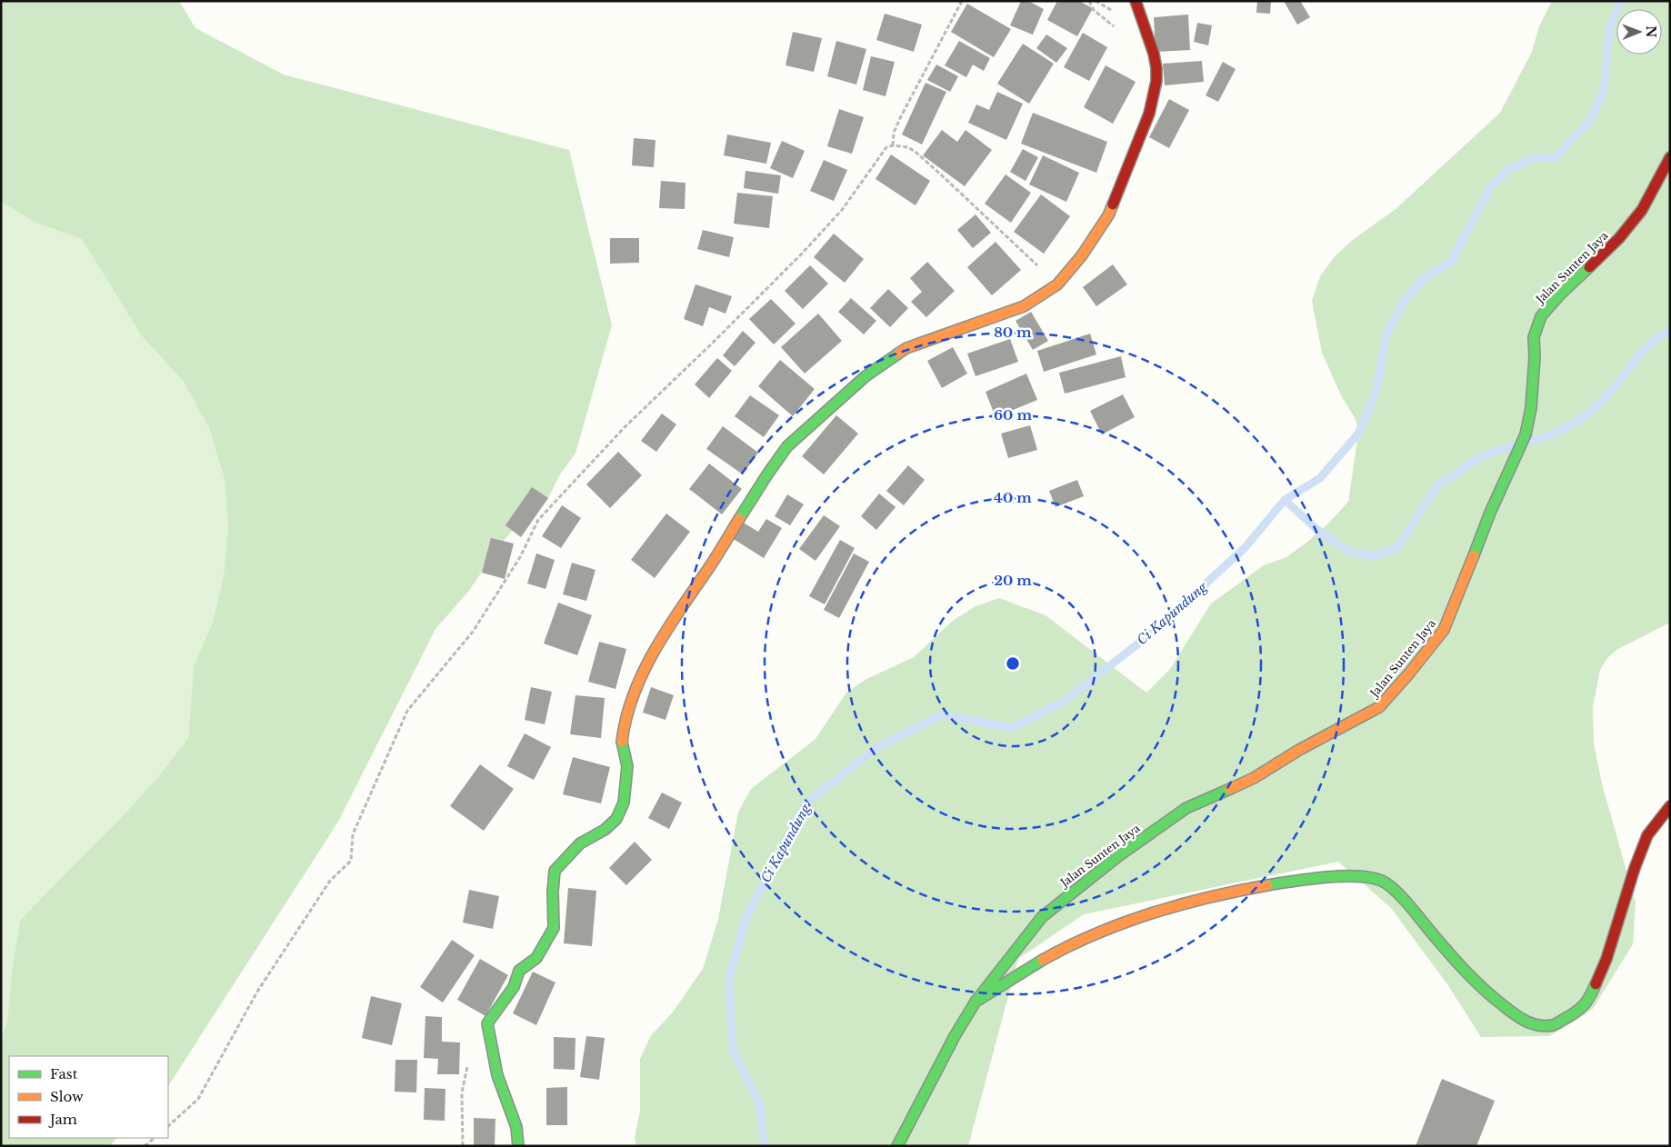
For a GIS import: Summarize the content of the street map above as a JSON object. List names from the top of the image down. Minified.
{"streets":{"street":["Jalan Sunten Jaya"]},"water":["Ci Kapundung"],"legend":["Fast","Slow","Jam"],"north":"right","rings":["80 m","60 m","40 m","20 m"]}
